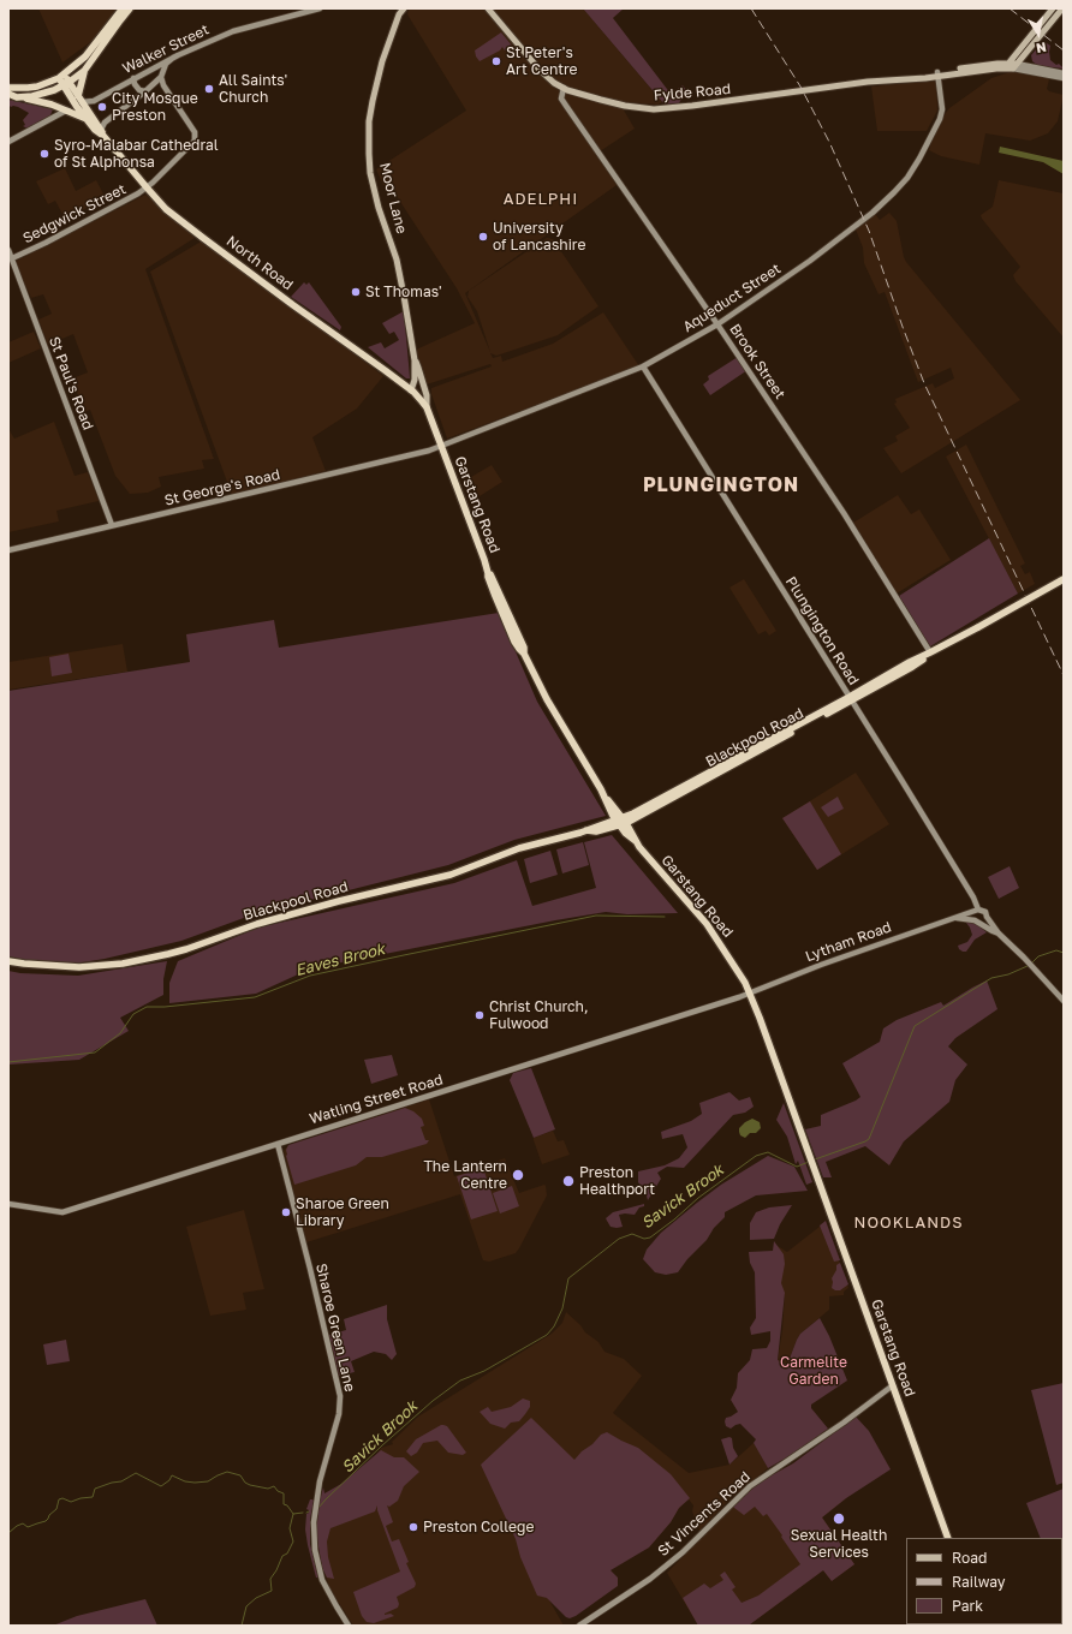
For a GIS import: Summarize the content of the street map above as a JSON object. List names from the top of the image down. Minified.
{"streets":{"highway":["Moor Lane","North Road","Garstang Road","Blackpool Road"],"main road":["Fylde Road"],"street":["Walker Street","Sedgwick Street","Aqueduct Street","Brook Street","St Paul's Road","St George's Road","Plungington Road","Lytham Road","Watling Street Road","Sharoe Green Lane","St Vincents Road"]},"crossings":[["Walker Street","North Road"],["Fylde Road","Aqueduct Street"],["Fylde Road","Brook Street"],["Moor Lane","North Road"],["Moor Lane","Aqueduct Street"],["Moor Lane","St George's Road"],["Moor Lane","Garstang Road"],["Sedgwick Street","North Road"],["Sedgwick Street","St Paul's Road"],["Aqueduct Street","Brook Street"],["Aqueduct Street","St George's Road"],["Aqueduct Street","Garstang Road"],["Aqueduct Street","Plungington Road"],["Brook Street","Blackpool Road"],["St Paul's Road","St George's Road"],["St George's Road","Garstang Road"],["Garstang Road","Blackpool Road"],["Garstang Road","Lytham Road"],["Garstang Road","Watling Street Road"],["Garstang Road","St Vincents Road"],["Plungington Road","Blackpool Road"],["Plungington Road","Lytham Road"],["Lytham Road","Watling Street Road"],["Watling Street Road","Sharoe Green Lane"]],"districts":["ADELPHI","PLUNGINGTON","NOOKLANDS"],"water":["Eaves Brook","Savick Brook"],"parks":["Carmelite Garden"],"places":["St Peter's Art Centre","All Saints' Church","City Mosque Preston","Syro-Malabar Cathedral of St Alphonsa","University of Lancashire","St Thomas'","Christ Church, Fulwood","The Lantern Centre","Preston Healthport","Sharoe Green Library","Sexual Health Services","Preston College"],"legend":["Road","Railway","Park"],"north":"bottom"}
